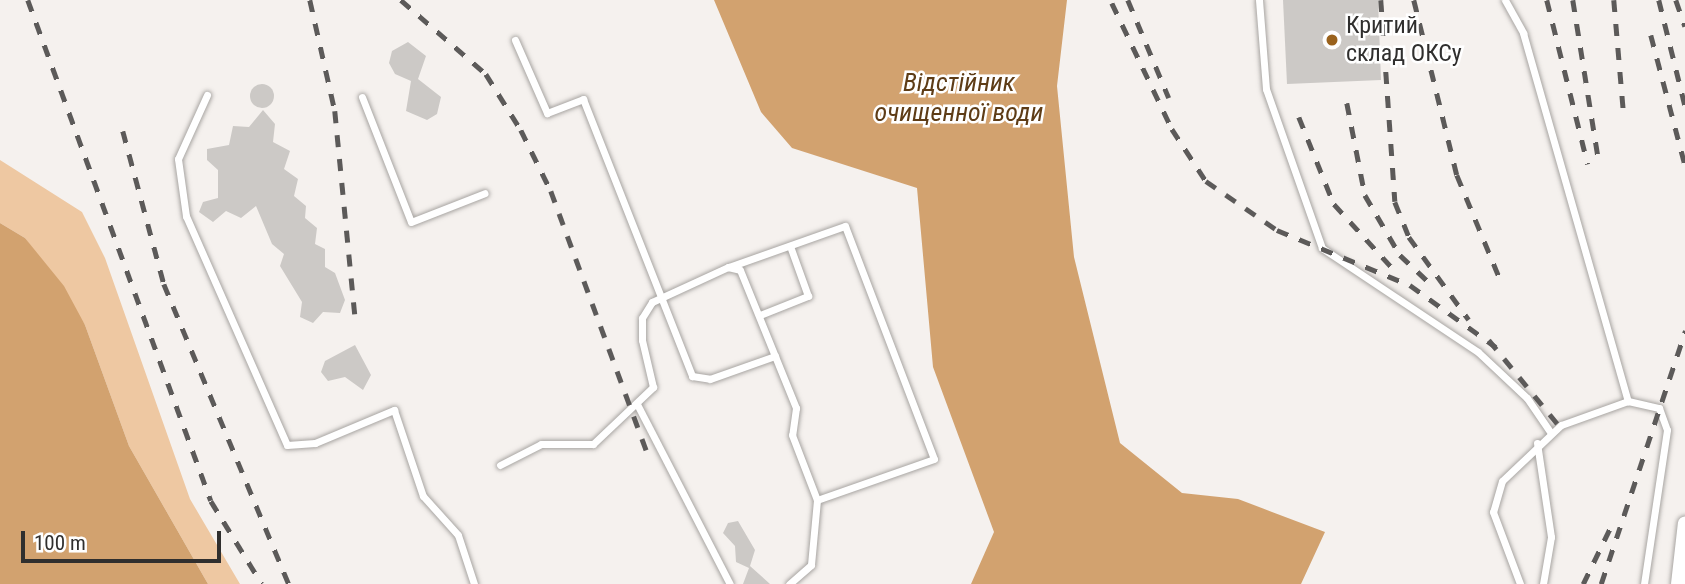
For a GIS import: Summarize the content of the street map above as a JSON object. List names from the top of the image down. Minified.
{"water":["Відстійник очищенної води"],"places":["Критий склад ОКСу"],"scale_bar":"100 m"}
